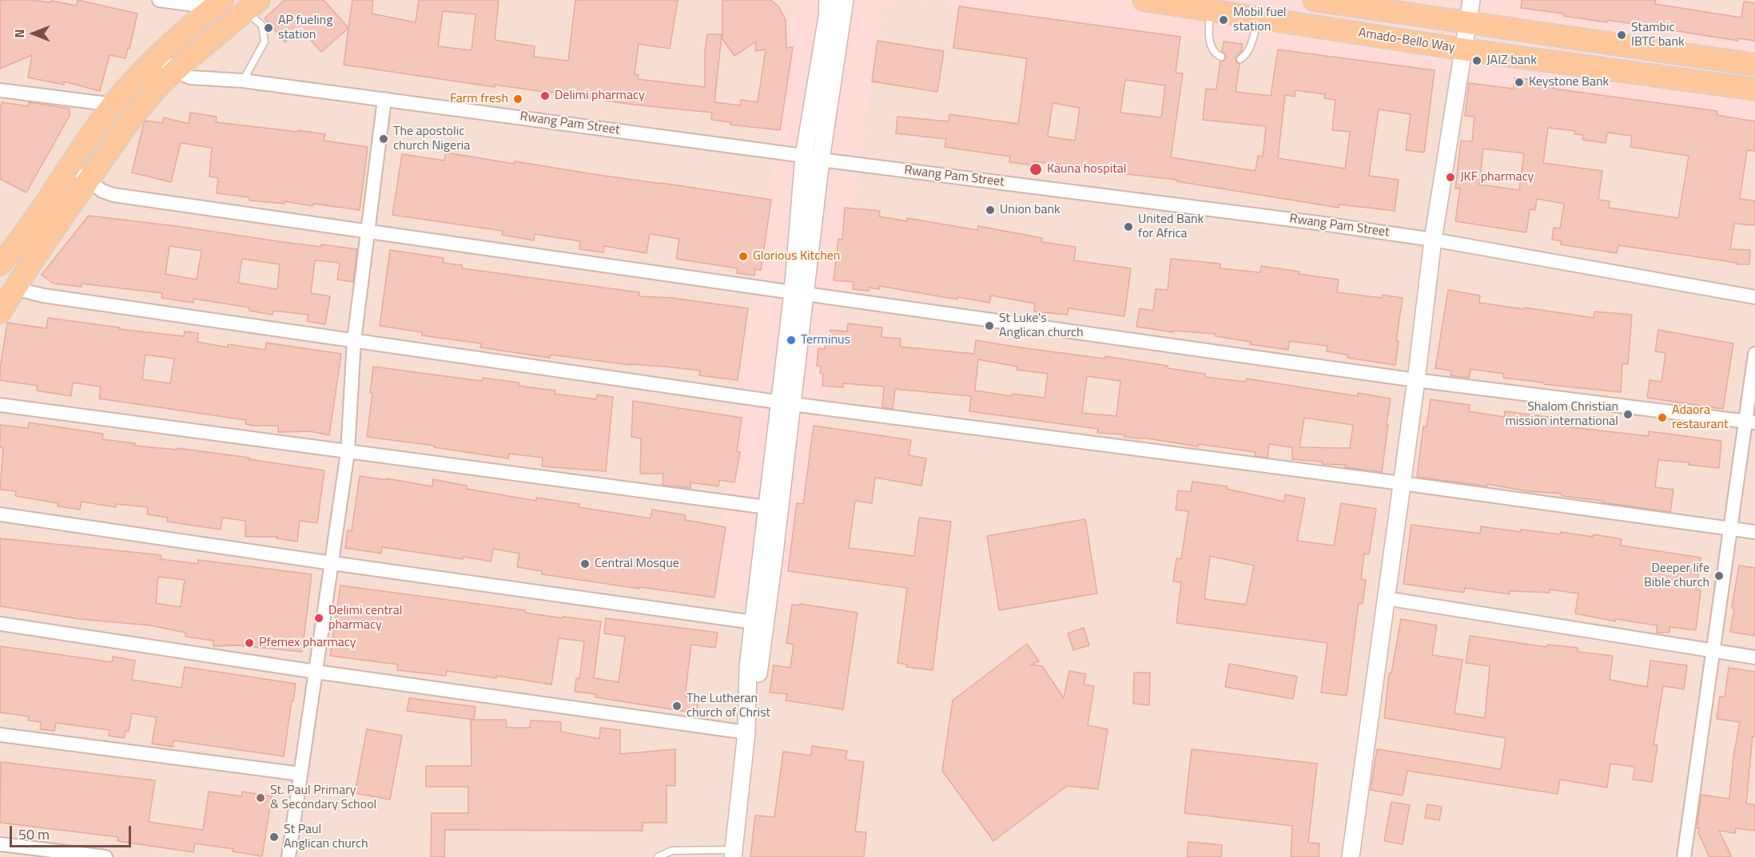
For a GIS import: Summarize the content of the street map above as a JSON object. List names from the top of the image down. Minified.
{"streets":{"main road":["Amado-Bello Way"],"street":["Rwang Pam Street"]},"places":["Mobil fuel station","AP fueling station","Stambic IBTC bank","JAIZ bank","Keystone Bank","Delimi pharmacy","Farm fresh","The apostolic church Nigeria","Kauna hospital","JKF pharmacy","Union bank","United Bank for Africa","Glorious Kitchen","St Luke's Anglican church","Terminus","Shalom Christian mission international","Adaora restaurant","Central Mosque","Deeper life Bible church","Delimi central pharmacy","Pfemex pharmacy","The Lutheran church of Christ","St. Paul Primary & Secondary School","St Paul Anglican church"],"scale_bar":"50 m","north":"left"}
